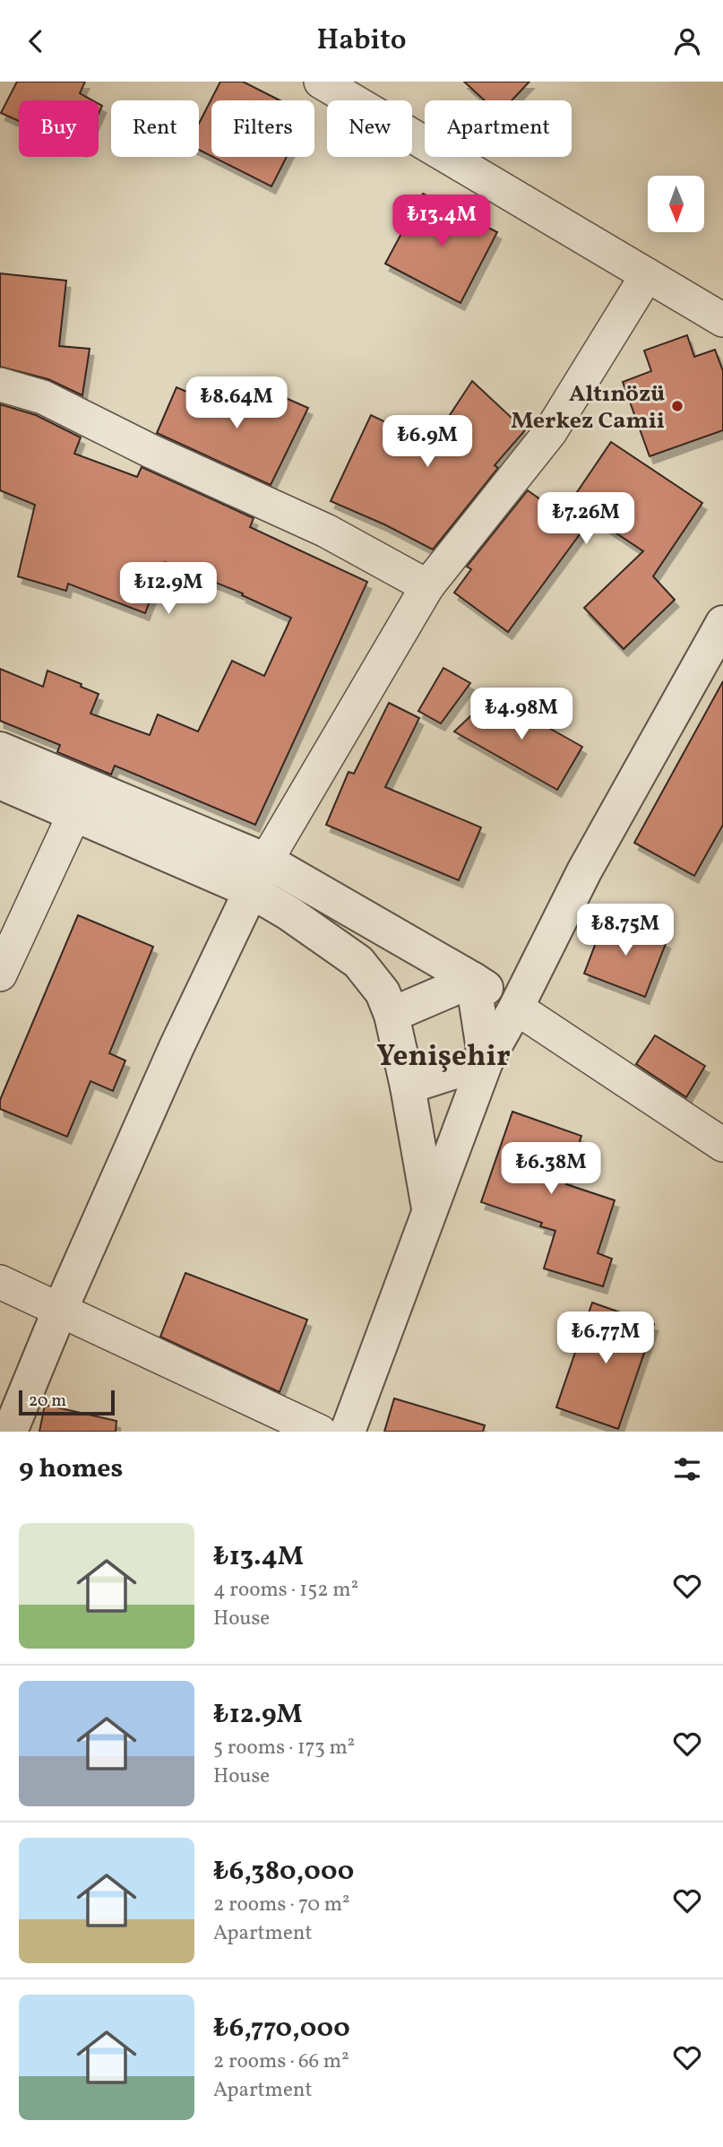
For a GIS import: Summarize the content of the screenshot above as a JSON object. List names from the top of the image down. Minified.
{"districts":["Yenişehir"],"places":["Altınözü Merkez Camii"],"scale_bar":"20 m","north":"bottom","page":{"header":"Habito","chip":["Buy","Rent","Filters","New","Apartment"],"price":["₺13.4M","₺8.64M","₺6.9M","₺7.26M","₺12.9M","₺4.98M","₺8.75M","₺6.38M","₺6.77M"],"scale":"20 m","heading":"9 homes","list":[{"name":"₺13.4M","note":"4 rooms · 152 m² · House"},{"name":"₺12.9M","note":"5 rooms · 173 m² · House"},{"name":"₺6,380,000","note":"2 rooms · 70 m² · Apartment"},{"name":"₺6,770,000","note":"2 rooms · 66 m² · Apartment"}]}}
